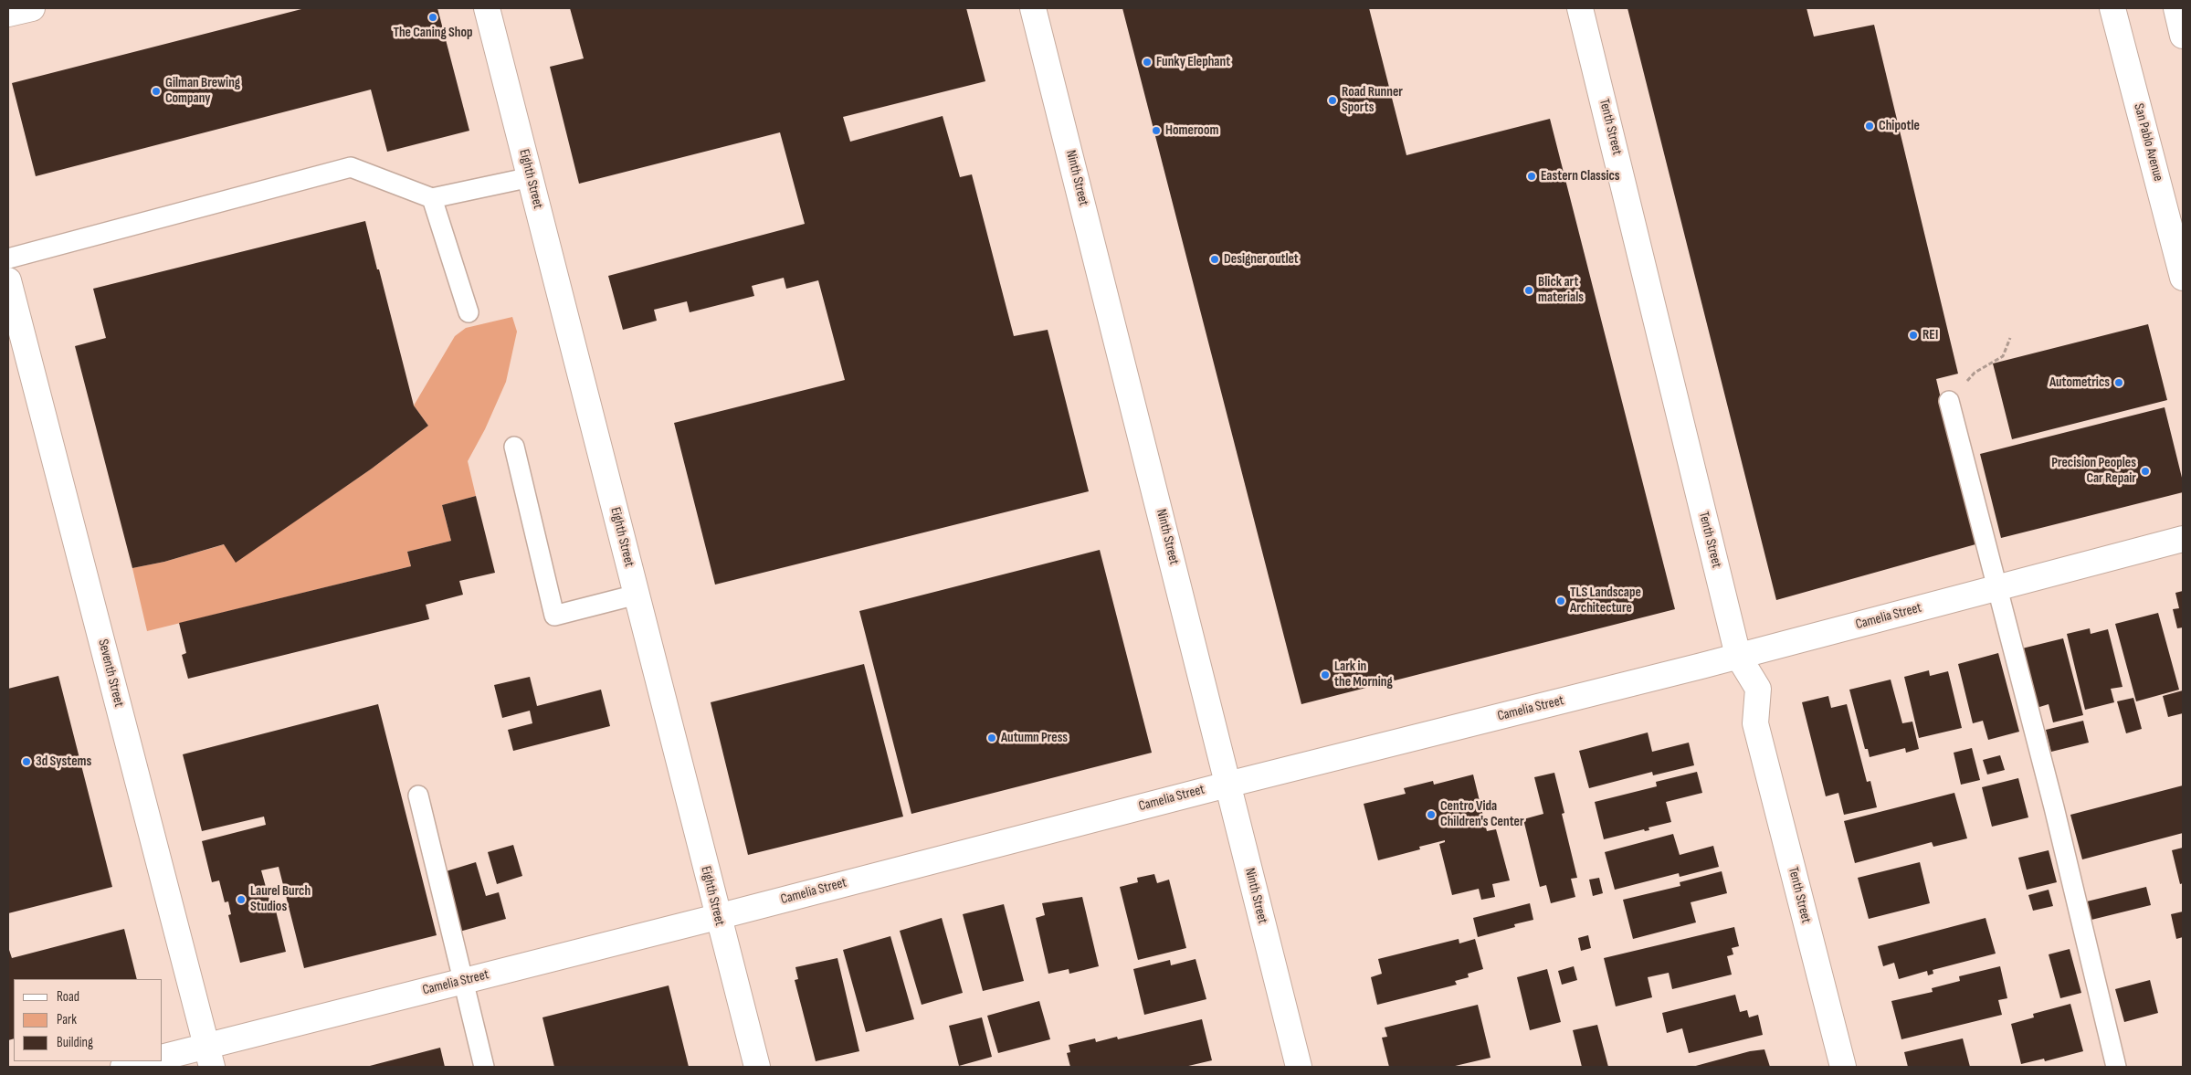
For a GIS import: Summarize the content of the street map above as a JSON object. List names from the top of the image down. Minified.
{"streets":{"street":["Tenth Street","San Pablo Avenue","Ninth Street","Eighth Street","Camelia Street","Seventh Street"]},"crossings":[["Tenth Street","Camelia Street"],["Ninth Street","Camelia Street"],["Eighth Street","Camelia Street"],["Camelia Street","Seventh Street"]],"places":["The Caning Shop","Funky Elephant","Gilman Brewing Company","Road Runner Sports","Chipotle","Homeroom","Eastern Classics","Designer outlet","Blick art materials","REI","Autometrics","Precision Peoples Car Repair","TLS Landscape Architecture","Lark in the Morning","Autumn Press","3d Systems","Centro Vida Children's Center","Laurel Burch Studios"],"legend":["Road","Park","Building"]}
